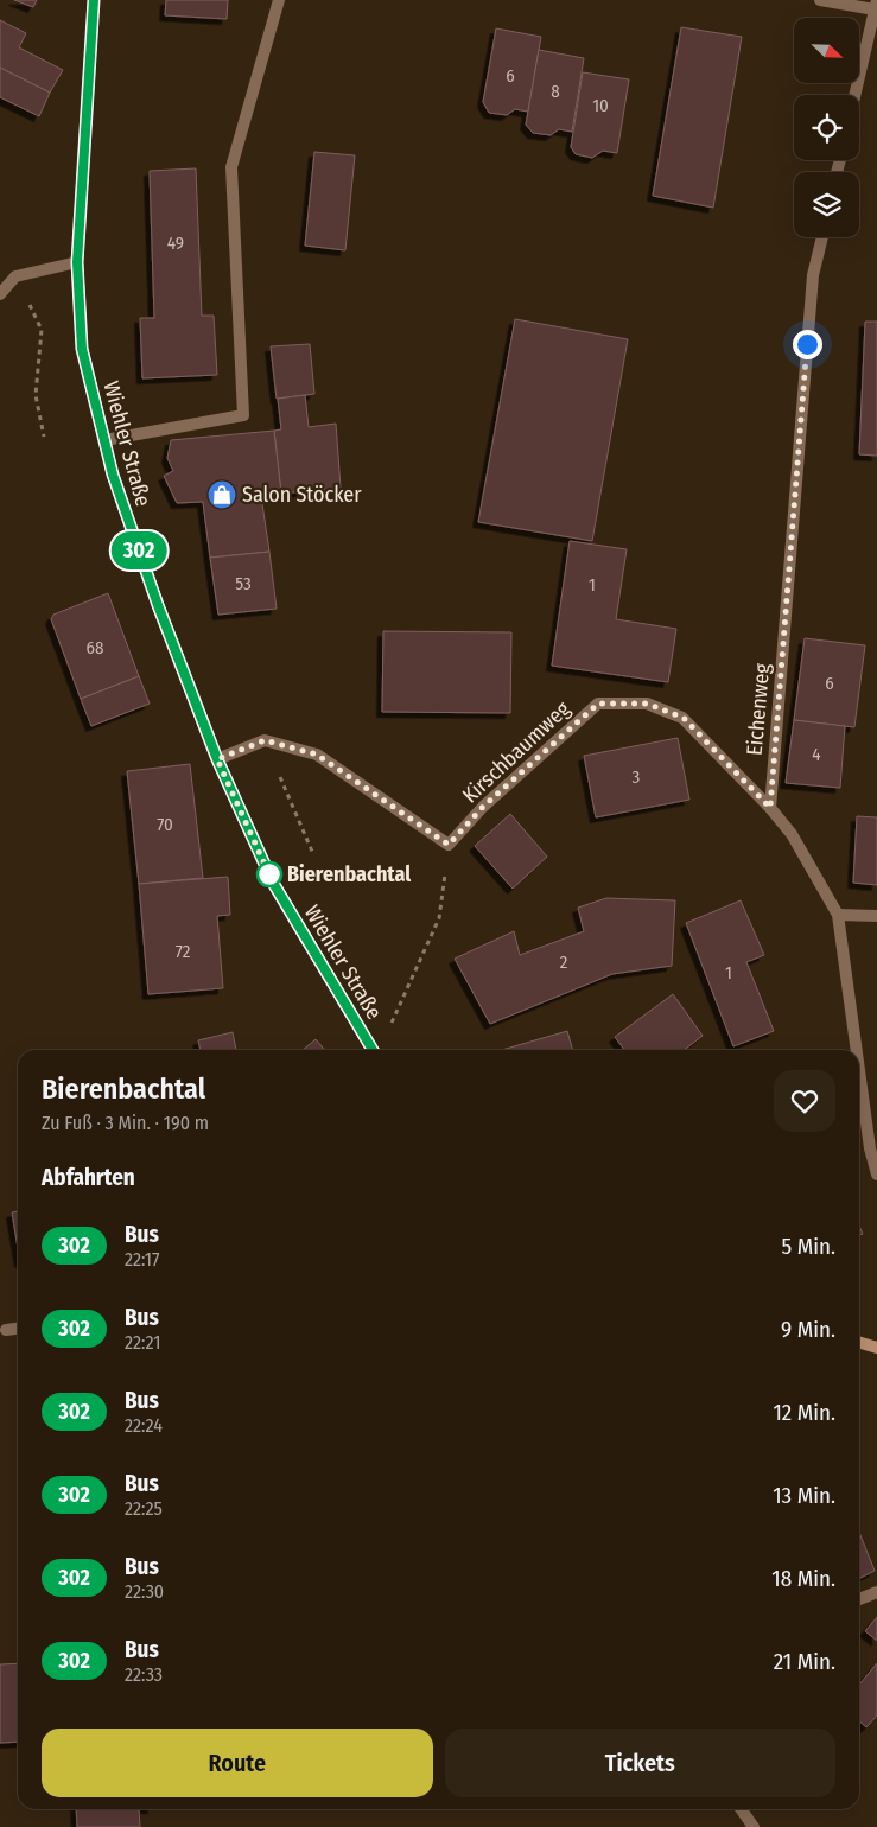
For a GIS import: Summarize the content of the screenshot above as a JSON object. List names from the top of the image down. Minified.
{"streets":{"main road":["Wiehler Straße"],"street":["Eichenweg","Kirschbaumweg"]},"crossings":[["Eichenweg","Kirschbaumweg"]],"places":{"shop":["Salon Stöcker"],"other":["Bierenbachtal"]},"lines":["bus line 302"],"house_numbers":["6","8","10","49","53","1","68","6","4","3","70","72","2","1"],"north":"bottom right","page":{"on_map":"302","heading":[["Bierenbachtal","Zu Fuß · 3 Min. · 190 m"],"Abfahrten"],"list":[{"mark":"302","name":"Bus","note":"22:17","value":"5 Min."},{"mark":"302","name":"Bus","note":"22:21","value":"9 Min."},{"mark":"302","name":"Bus","note":"22:24","value":"12 Min."},{"mark":"302","name":"Bus","note":"22:25","value":"13 Min."},{"mark":"302","name":"Bus","note":"22:30","value":"18 Min."},{"mark":"302","name":"Bus","note":"22:33","value":"21 Min."}],"buttons":["Route","Tickets"]}}
